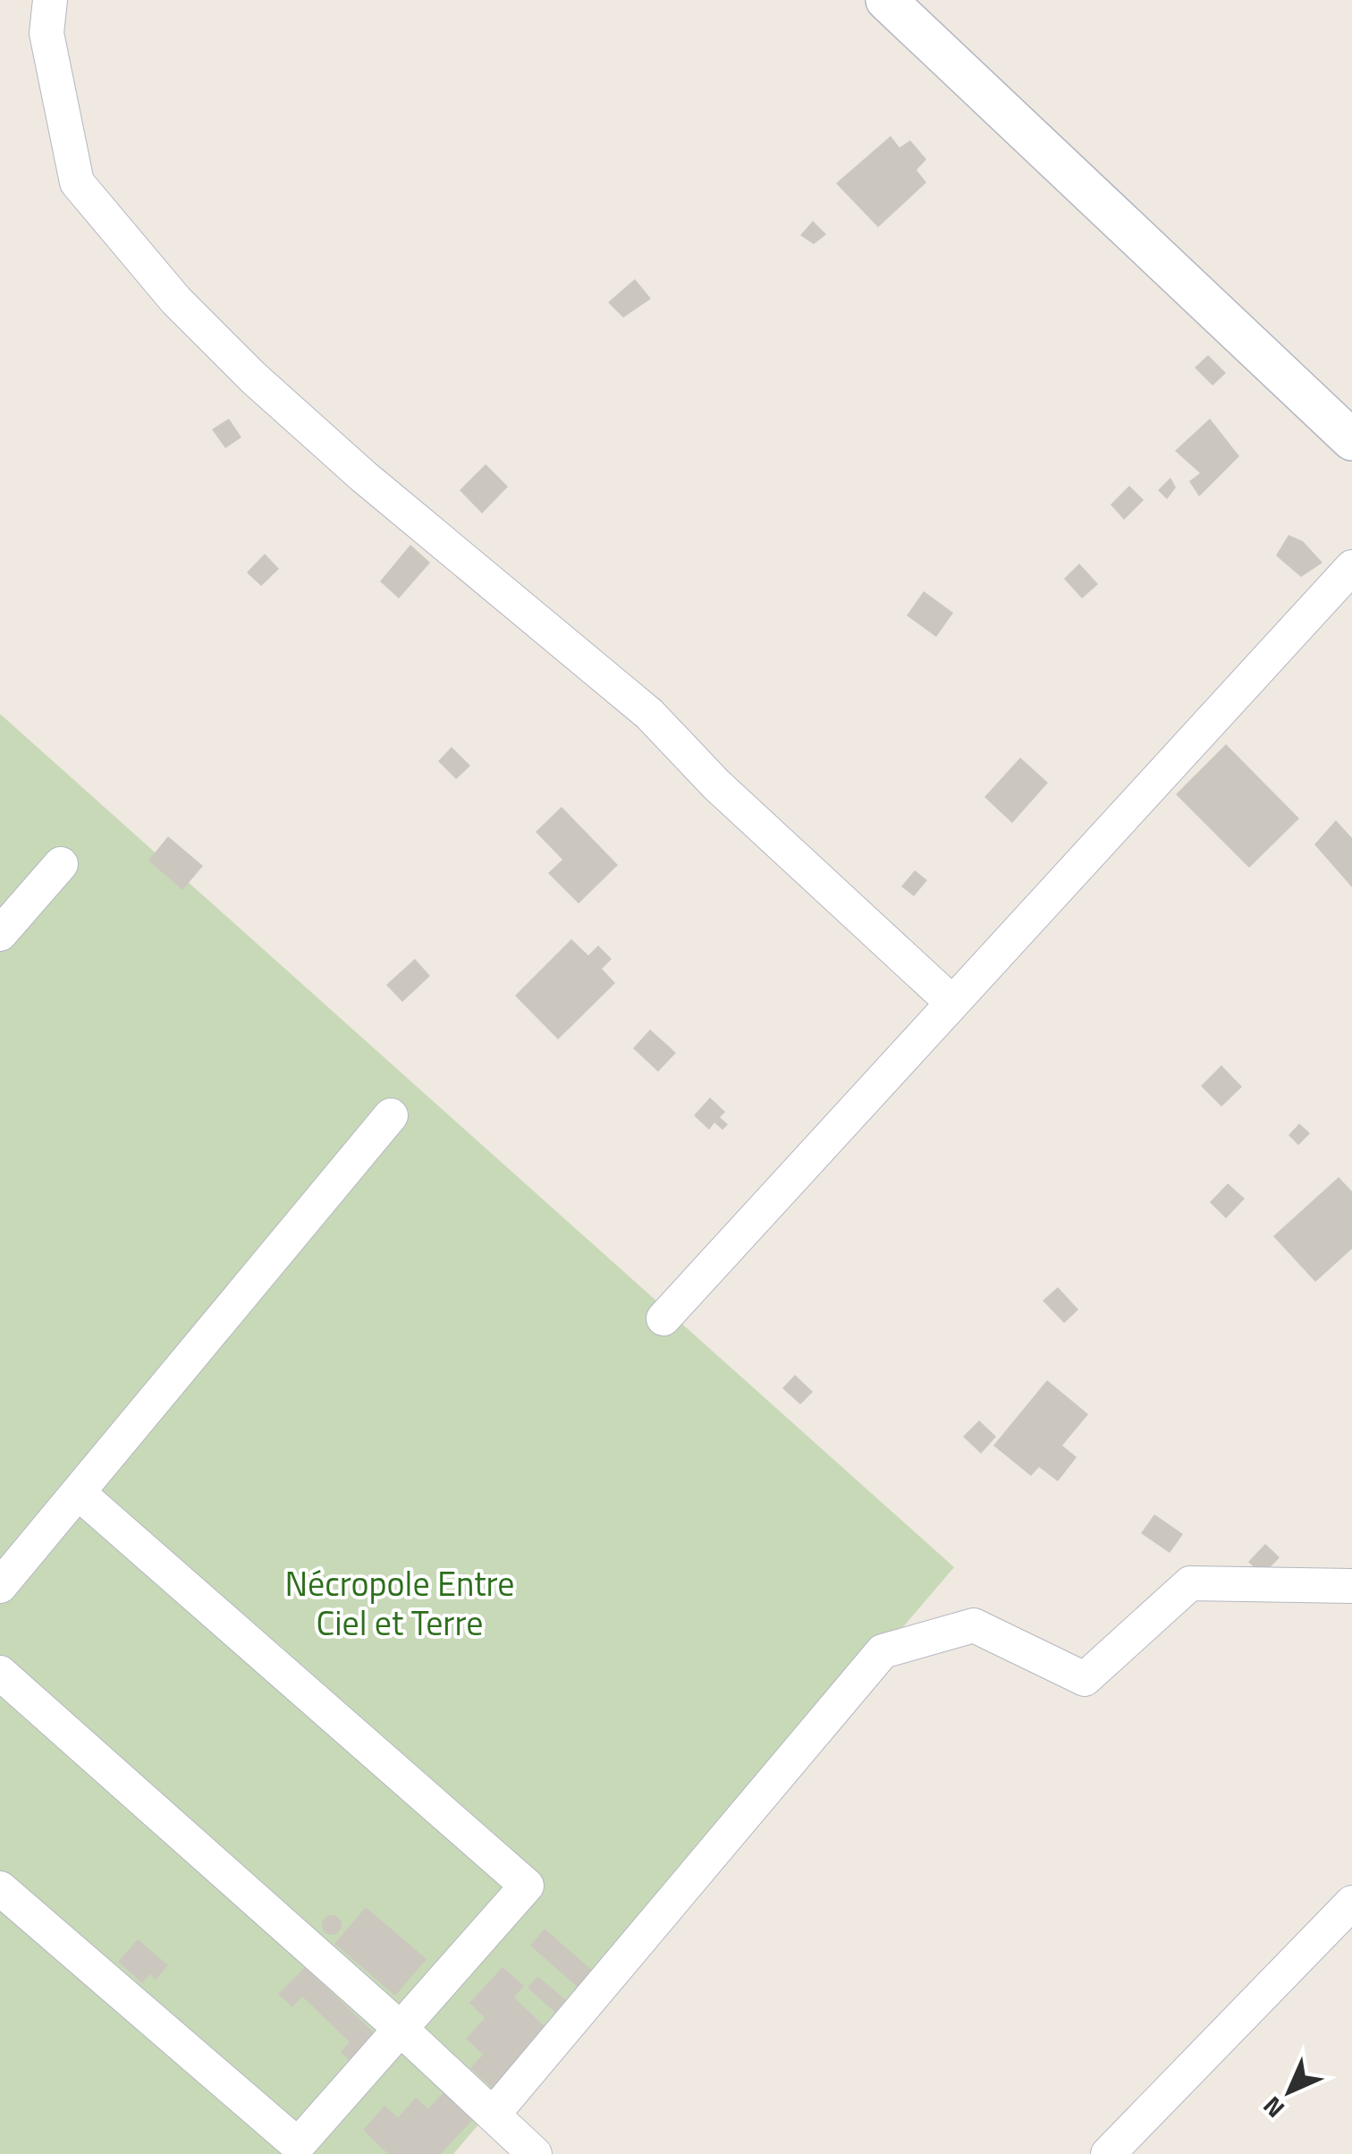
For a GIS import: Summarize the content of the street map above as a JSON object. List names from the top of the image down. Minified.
{"parks":["Nécropole Entre Ciel et Terre"],"north":"bottom left"}
